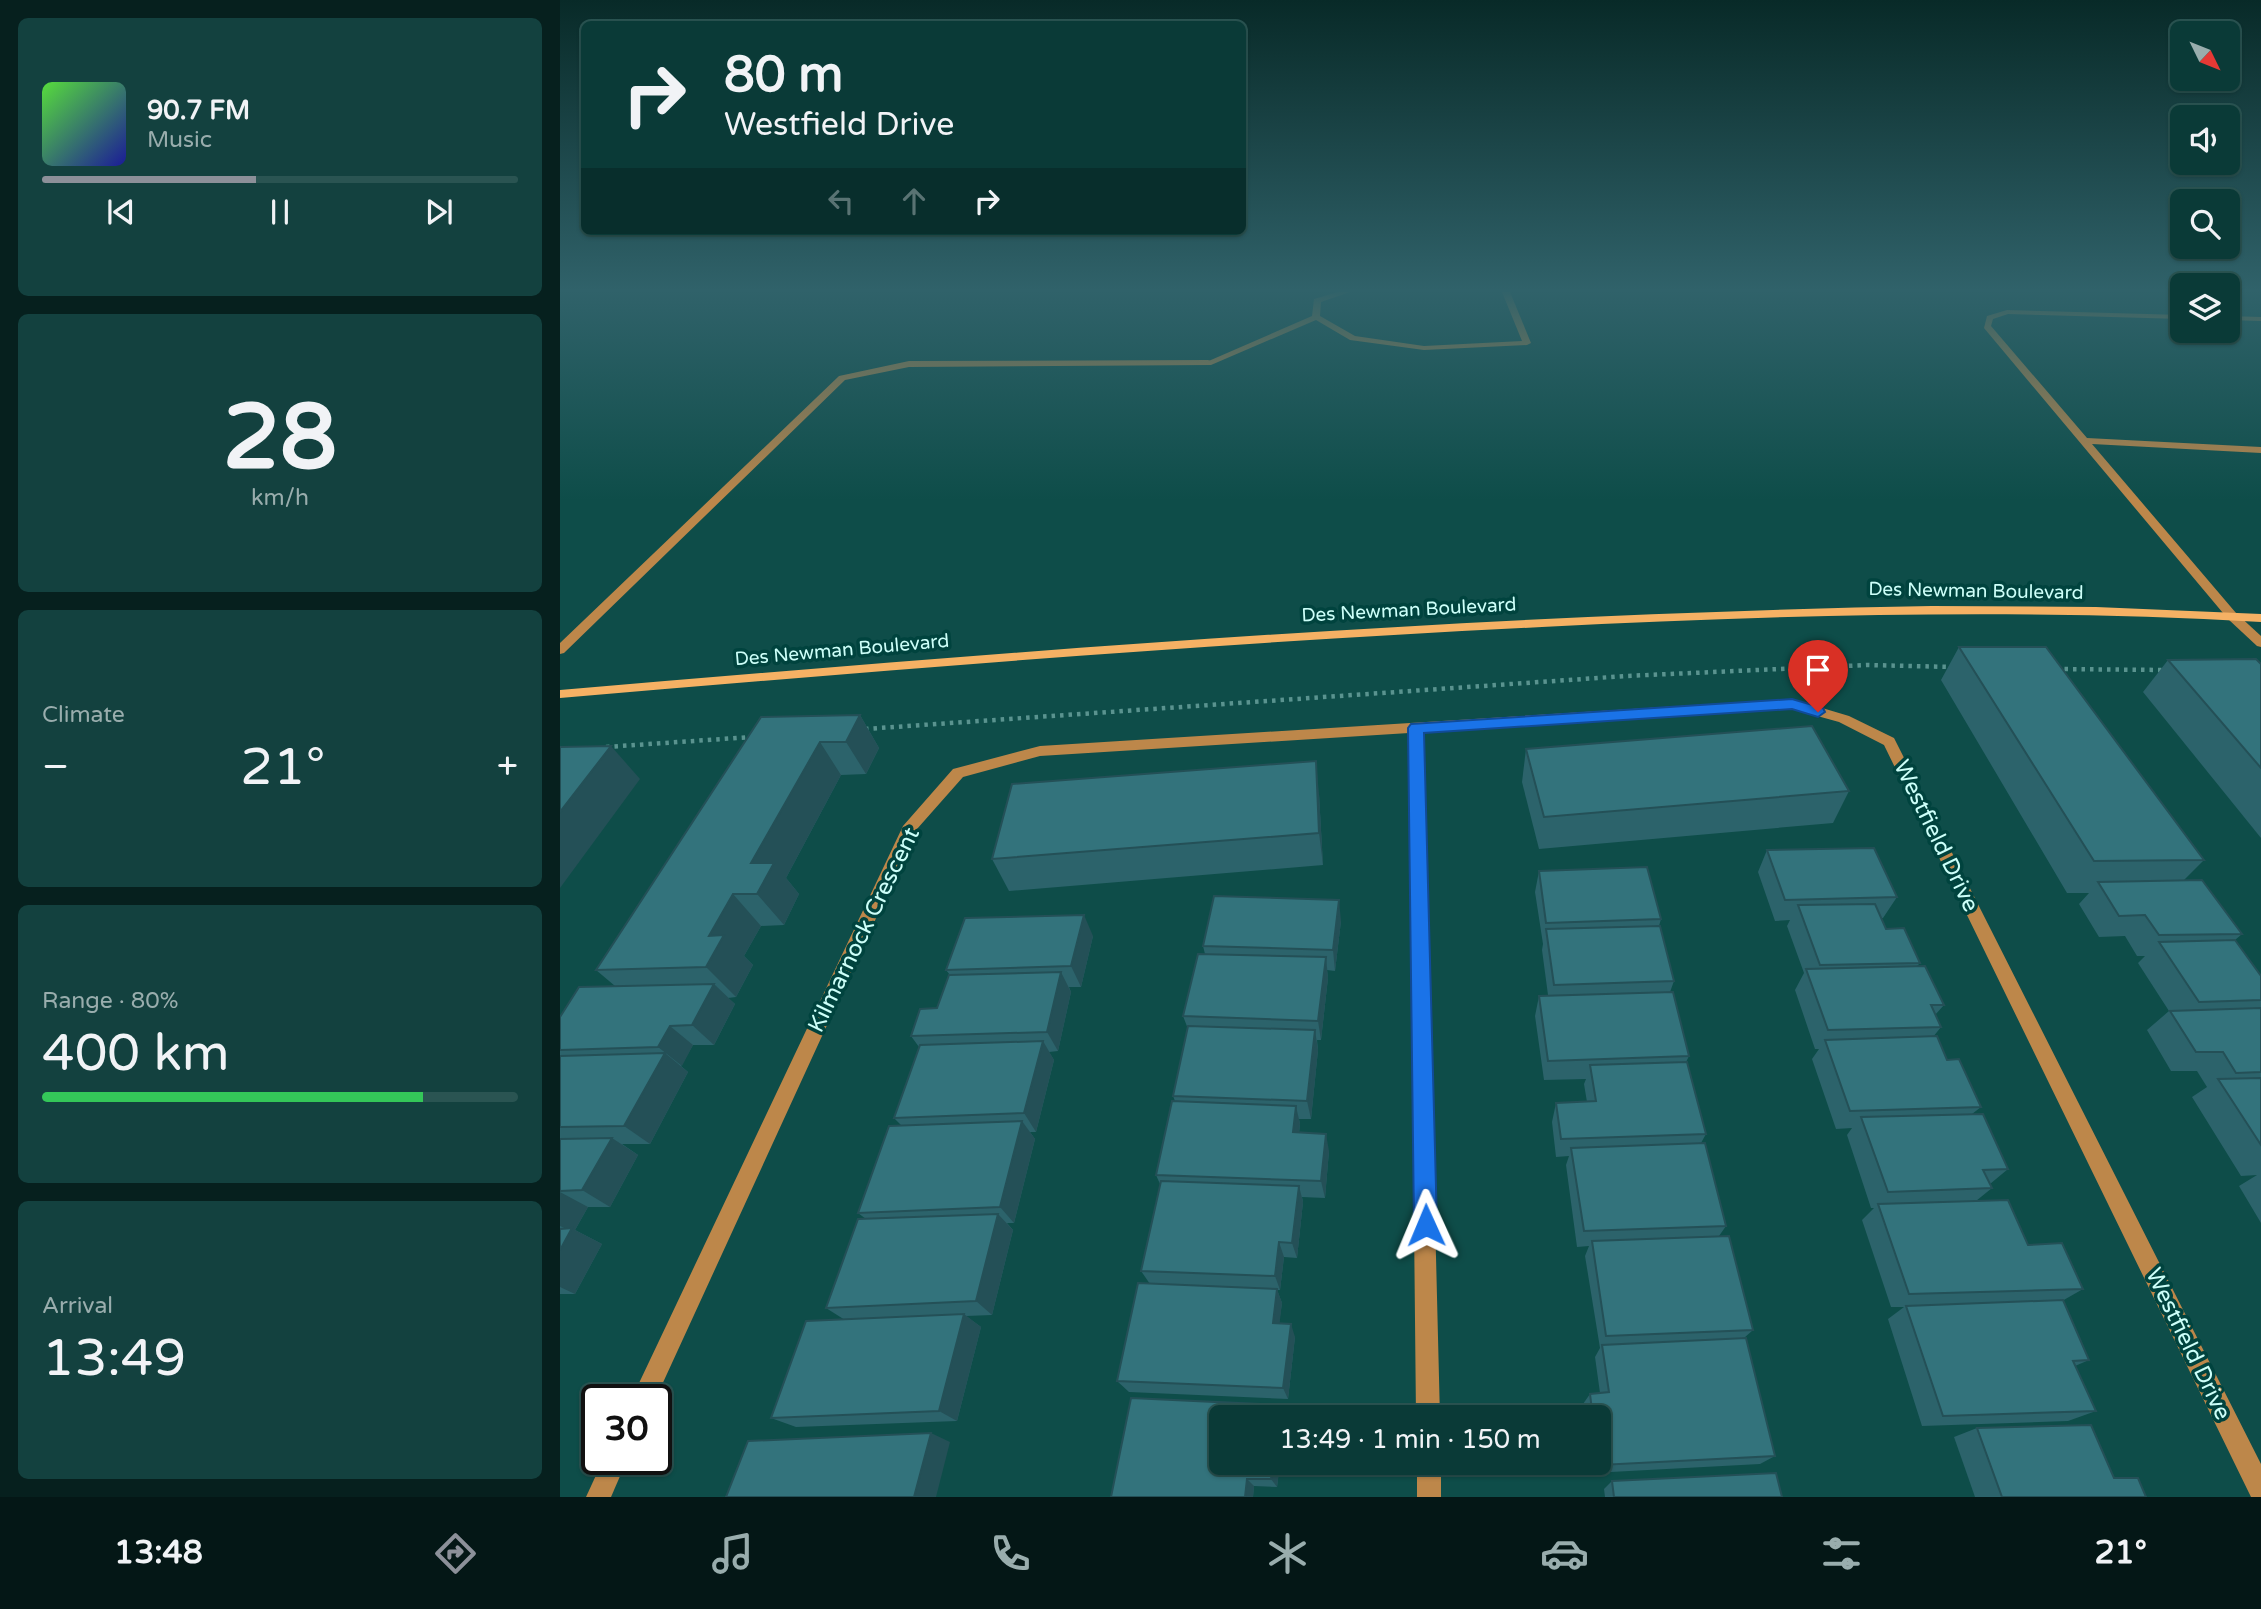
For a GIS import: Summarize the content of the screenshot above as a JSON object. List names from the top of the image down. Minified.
{"streets":{"street":["Des Newman Boulevard","Westfield Drive","Kilmarnock Crescent"]},"crossings":[["Westfield Drive","Kilmarnock Crescent"]],"north":"bottom right","page":{"turn":["80 m","Westfield Drive"],"song":["90.7 FM","Music"],"tile":[["28","km/h"],"Climate",["Range · 80%","400 km"],["Arrival","13:49"]],"heat":["−","21°","+"],"limit":"30","trip":"13:49 · 1 min · 150 m","tabs":["13:48","21°"]}}
